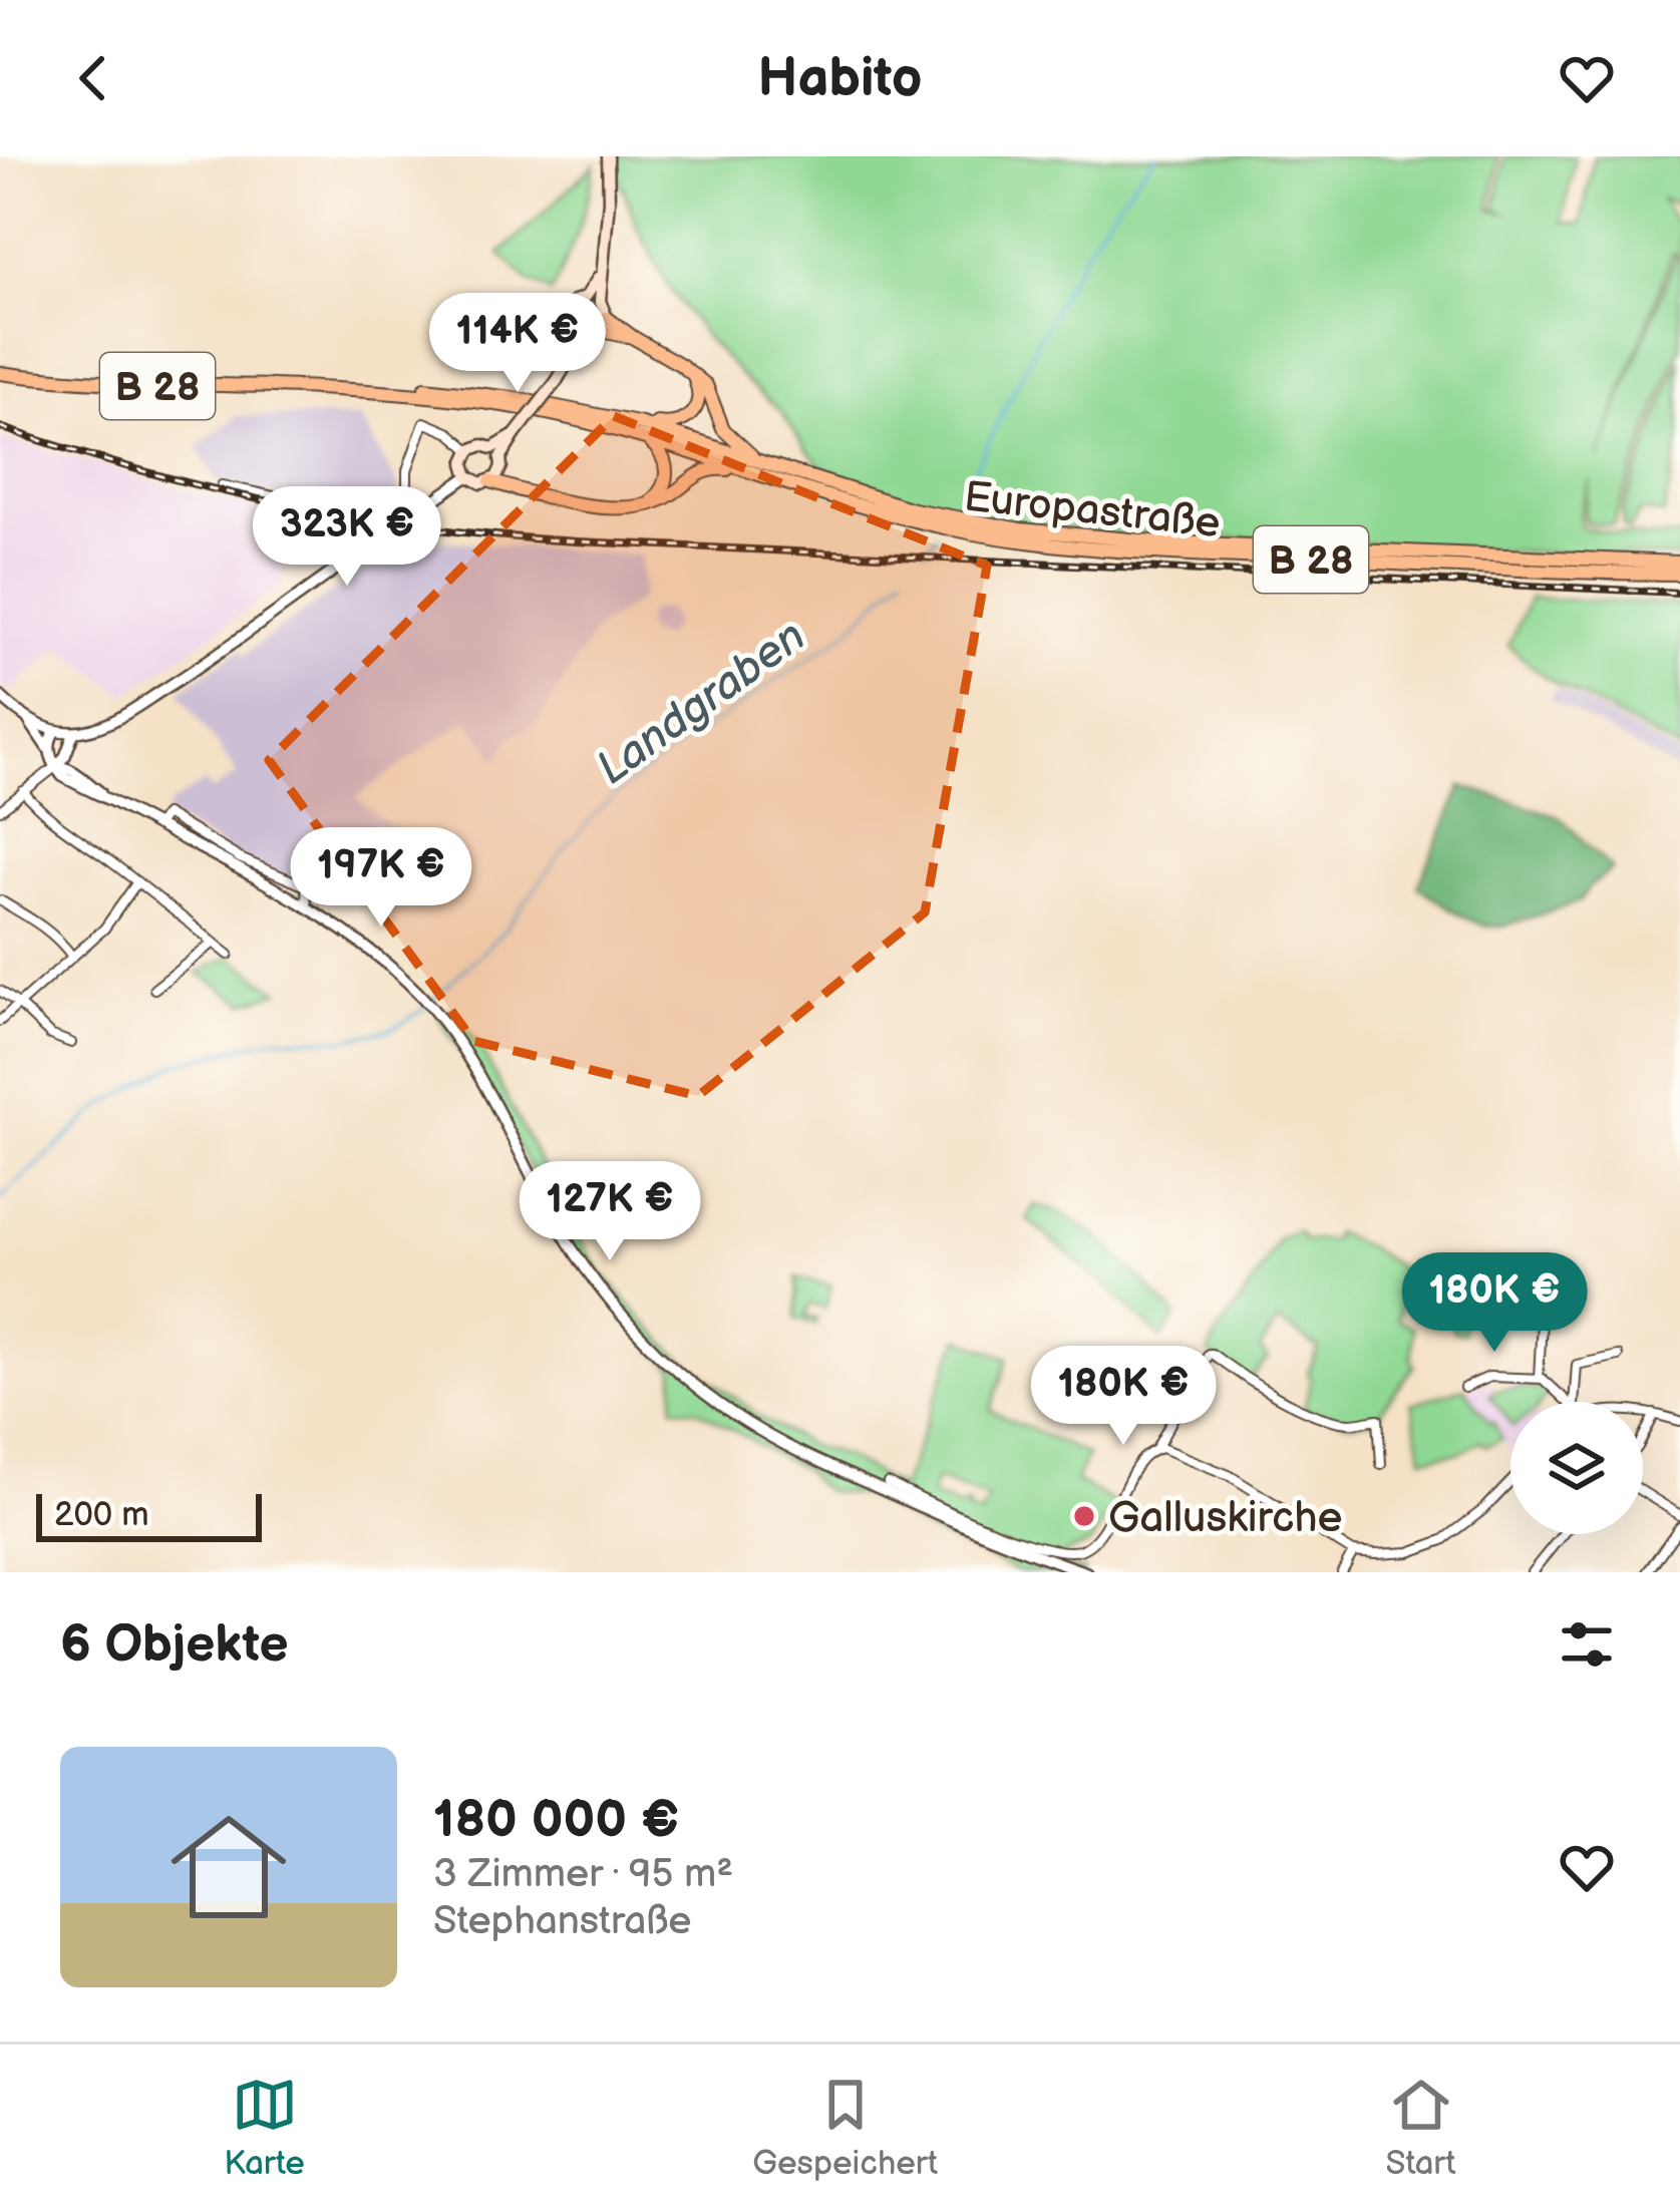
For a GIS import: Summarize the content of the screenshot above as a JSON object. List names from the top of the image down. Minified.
{"streets":{"main road":["B 28","Europastraße"]},"crossings":[["B 28","Europastraße"]],"water":["Landgraben"],"places":["Galluskirche"],"scale_bar":"200 m","page":{"header":"Habito","price":["114K €","323K €","197K €","127K €","180K €","180K €"],"scale":"200 m","heading":"6 Objekte","list":[{"name":"180 000 €","note":"3 Zimmer · 95 m² · Stephanstraße"}],"tabs":["Karte","Gespeichert","Start"]}}
